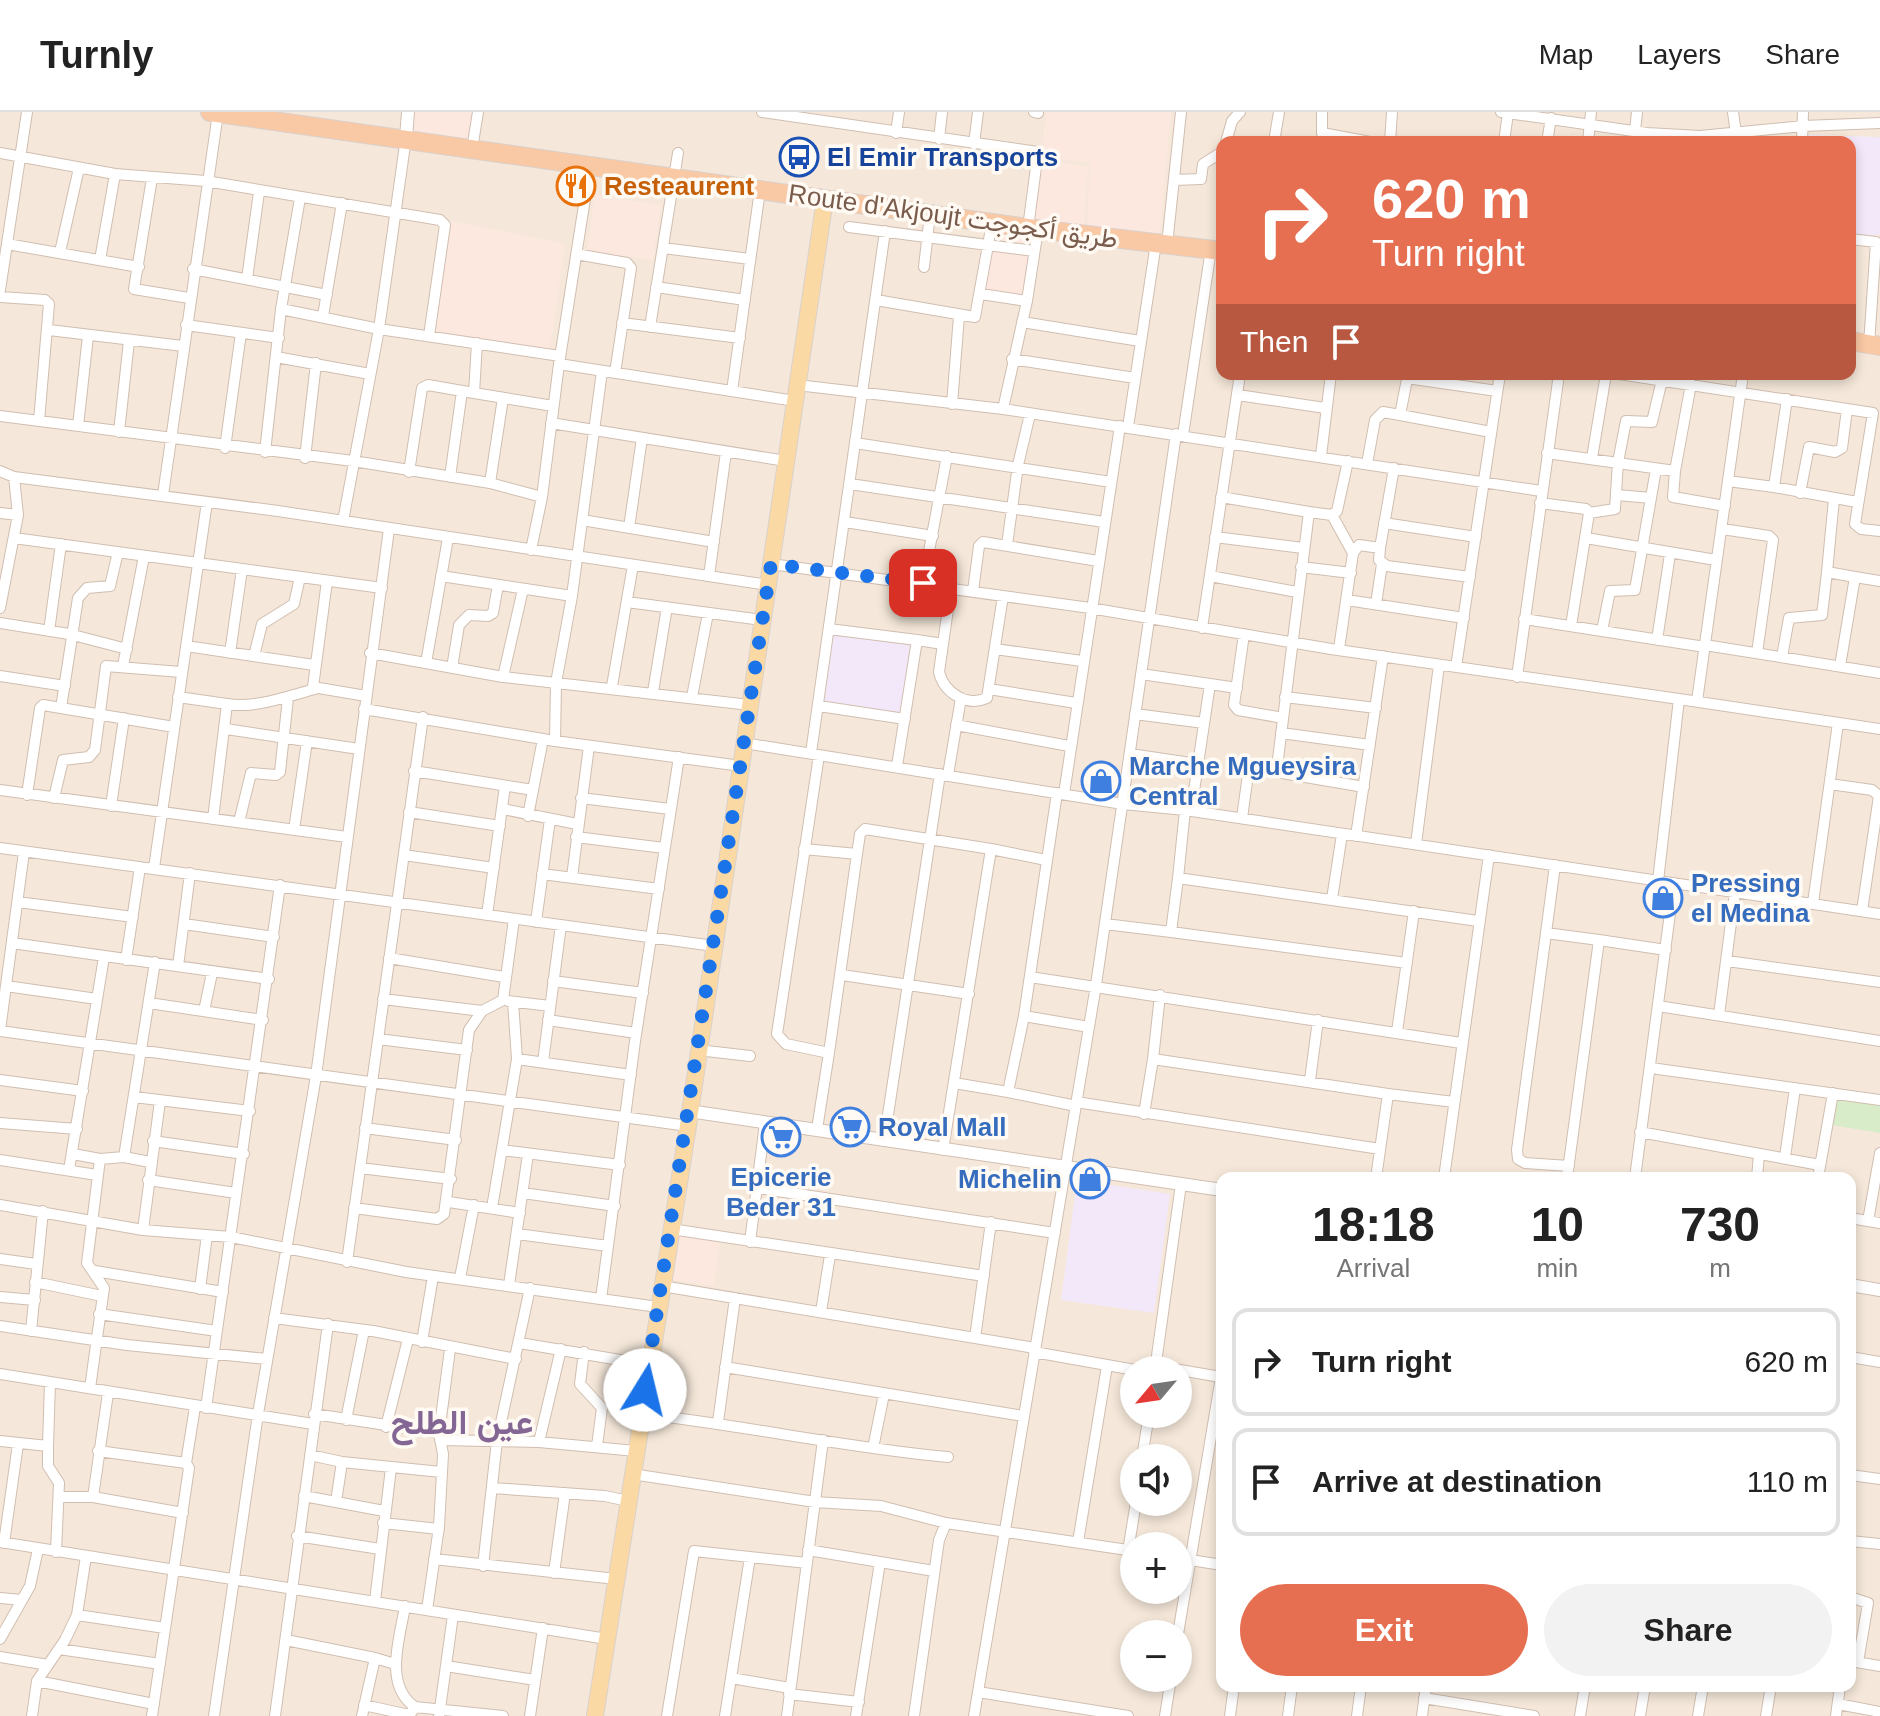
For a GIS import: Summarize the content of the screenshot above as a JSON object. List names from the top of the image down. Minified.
{"streets":{"highway":["Route d'Akjoujt طريق أكجوجت"]},"districts":["عين الطلح"],"places":{"bus stop":["El Emir Transports"],"restaurant":["Resteaurent"],"shop":["Marche Mgueysira Central","Pressing el Medina","Michelin"],"supermarket":["Royal Mall","Epicerie Beder 31"]},"north":"bottom left","page":{"header":"Turnly","nav":["Map","Layers","Share"],"turn":["620 m","Turn right"],"then":"Then","eta":["18:18","Arrival","10","min","730","m"],"list":[{"name":"Turn right","value":"620 m"},{"name":"Arrive at destination","value":"110 m"}],"map_buttons":["+","−"],"buttons":["Exit","Share"]}}
